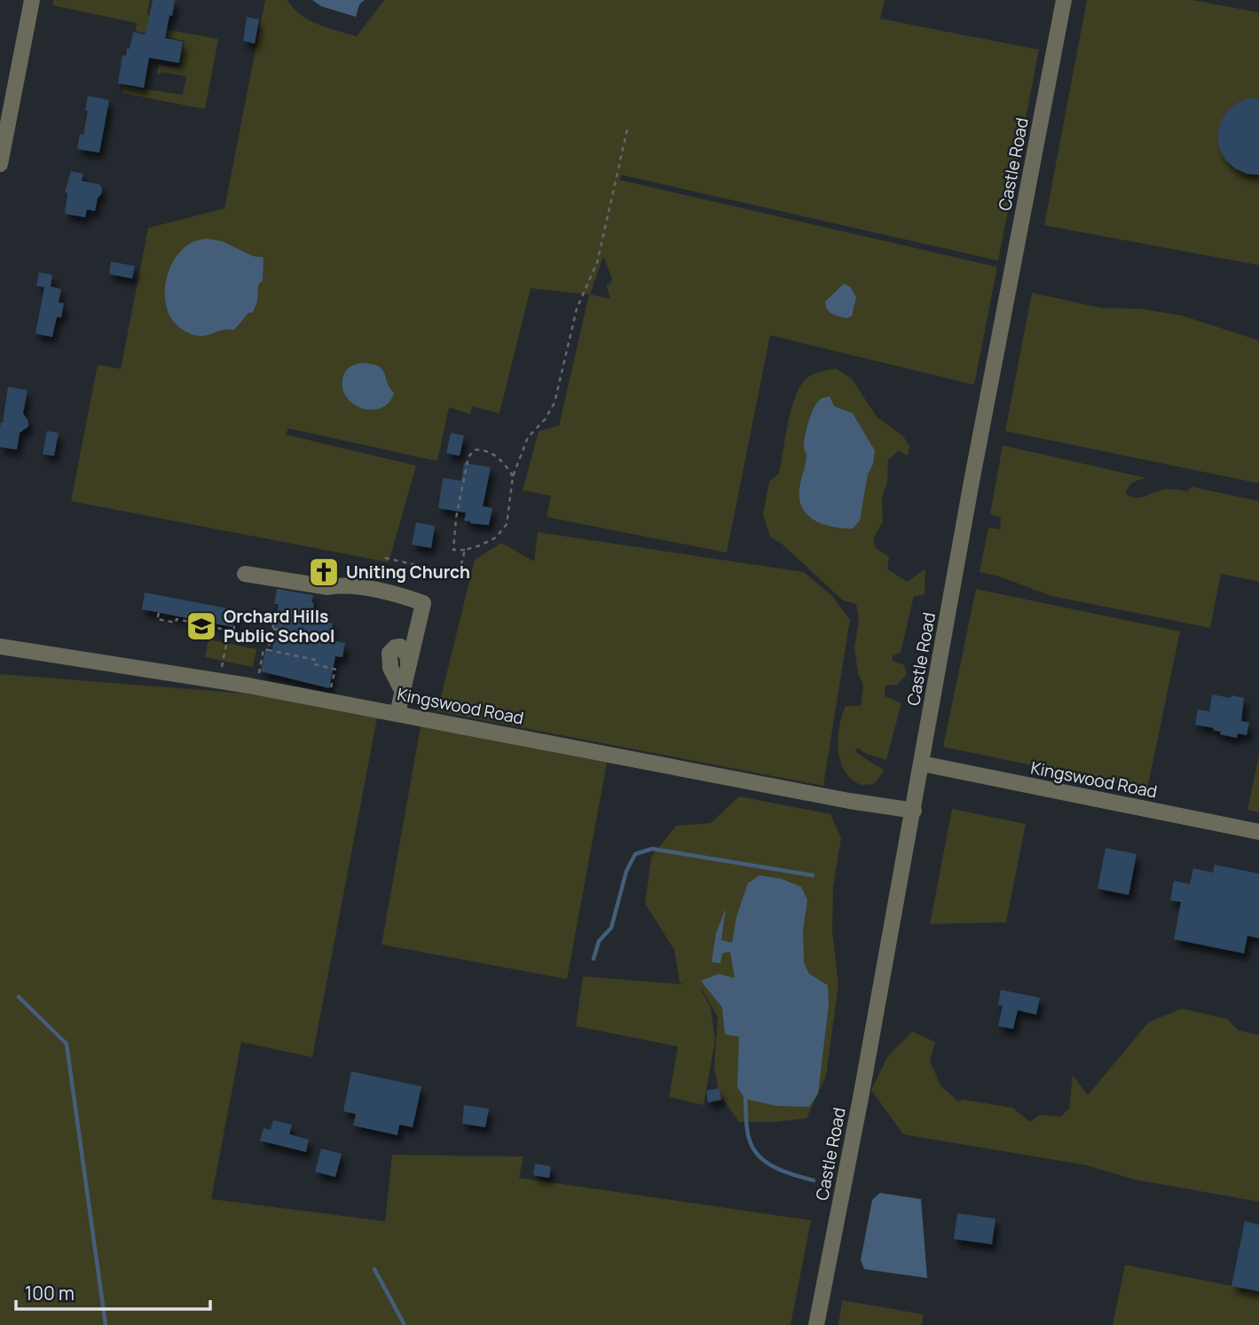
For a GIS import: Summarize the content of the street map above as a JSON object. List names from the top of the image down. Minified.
{"streets":{"street":["Castle Road","Kingswood Road"]},"crossings":[["Castle Road","Kingswood Road"]],"places":{"church":["Uniting Church"],"school or university":["Orchard Hills Public School"]},"scale_bar":"100 m"}
